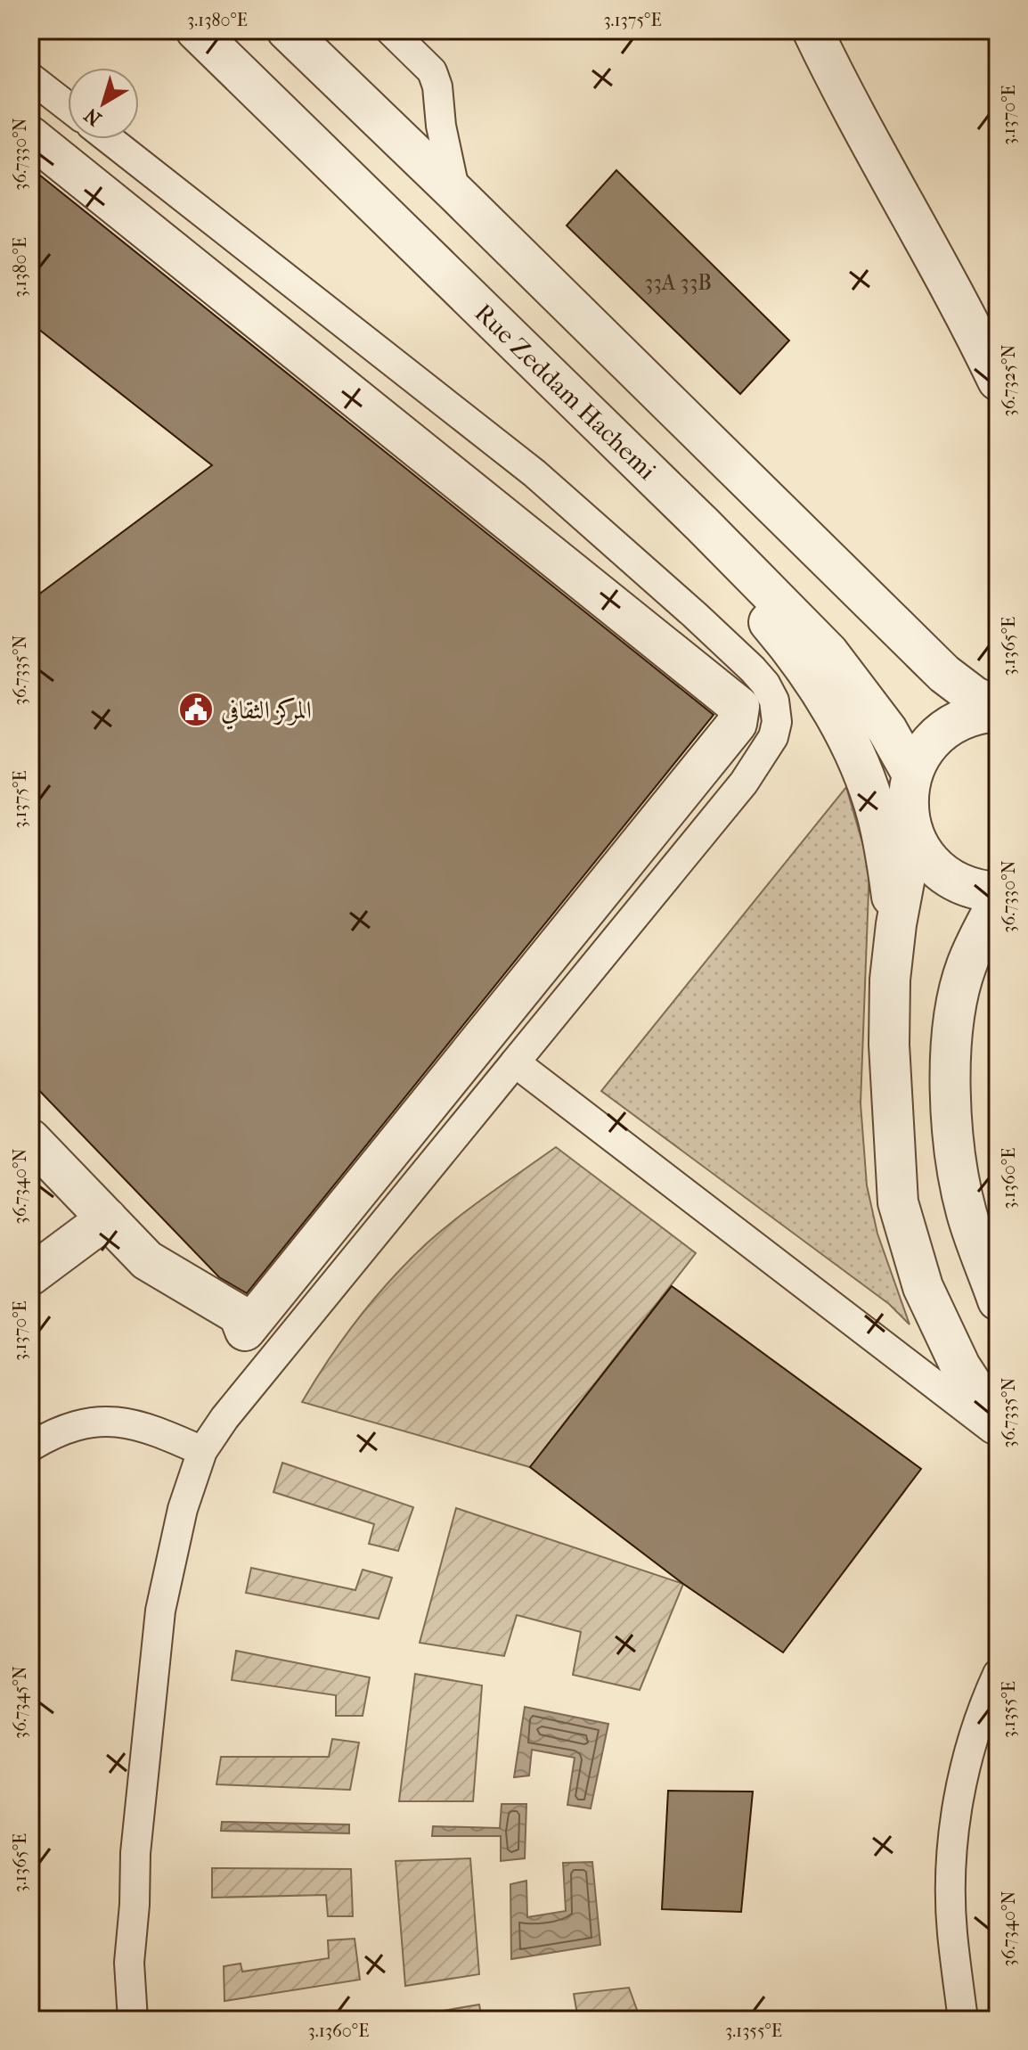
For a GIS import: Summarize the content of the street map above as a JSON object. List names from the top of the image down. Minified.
{"streets":{"street":["Rue Zeddam Hachemi"]},"places":{"public building":["المركز الثقافي"]},"house_numbers":["33A 33B"],"north":"bottom left","coordinates":["3.1380°E","3.1375°E","3.1370°E","36.7330°N","36.7325°N","3.1365°E","36.7335°N","3.1360°E","36.7340°N","36.7345°N","3.1355°E"]}
